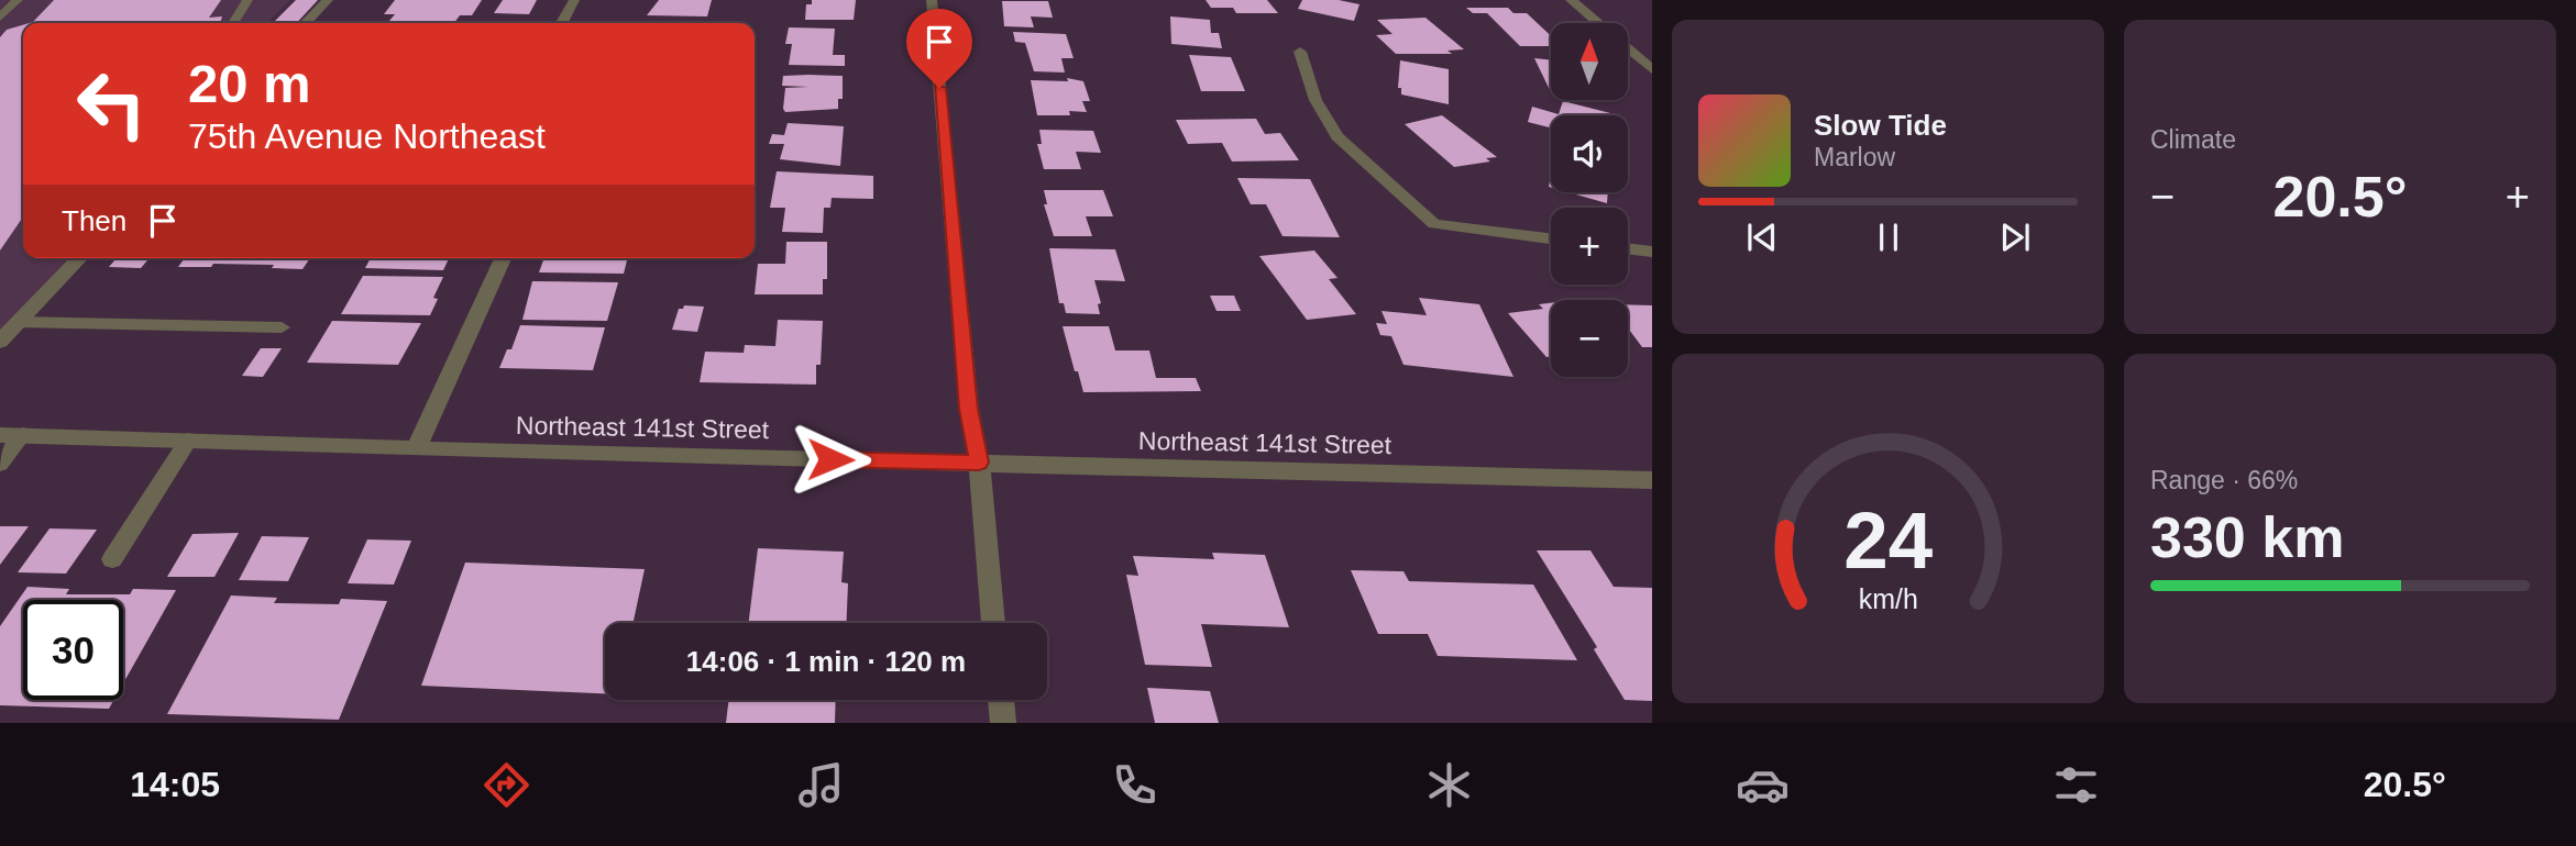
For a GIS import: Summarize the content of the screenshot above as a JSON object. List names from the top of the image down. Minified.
{"streets":{"street":["Northeast 141st Street"]},"north":"top","page":{"tile":["Climate",["Range · 66%","330 km"]],"map_buttons":["+","−"],"turn":["20 m","75th Avenue Northeast"],"song":["Slow Tide","Marlow"],"heat":["−","20.5°","+"],"then":"Then","limit":"30","trip":"14:06 · 1 min · 120 m","tabs":["14:05","20.5°"],"gauge":["24","km/h"]}}
